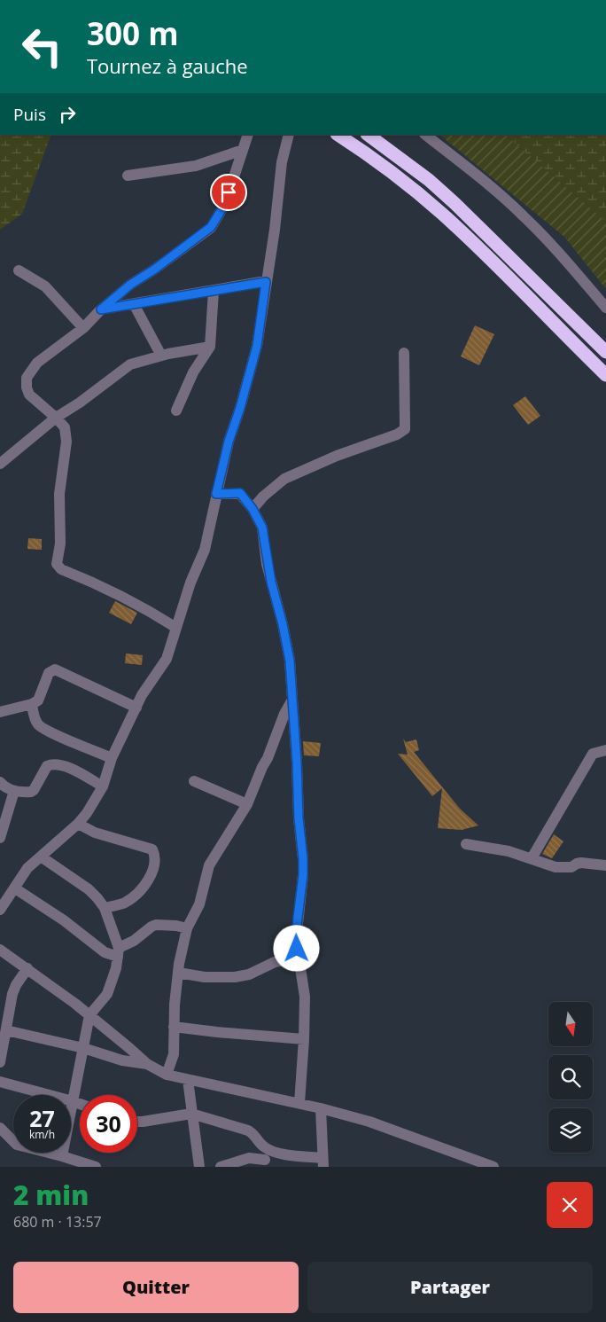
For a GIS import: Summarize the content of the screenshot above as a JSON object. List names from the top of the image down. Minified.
{"north":"bottom","page":{"turn":["300 m","Tournez à gauche"],"then":"Puis","speed":"27 km/h","limit":"30","heading":["2 min","680 m · 13:57"],"buttons":["Quitter","Partager"]}}
